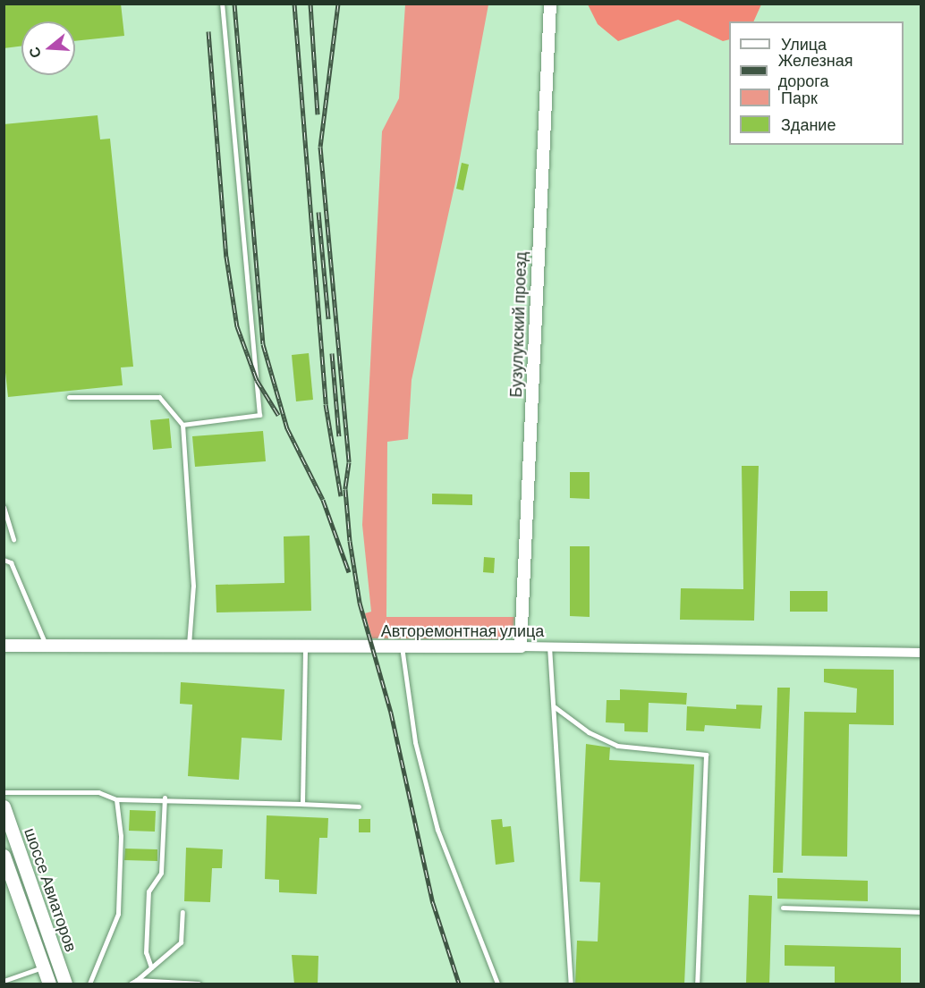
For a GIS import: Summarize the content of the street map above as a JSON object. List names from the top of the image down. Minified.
{"streets":{"main road":["Бузулукский проезд","Авторемонтная улица","шоссе Авиаторов"]},"crossings":[["Бузулукский проезд","Авторемонтная улица"]],"legend":["Улица","Железная дорога","Парк","Здание"],"north":"left"}
